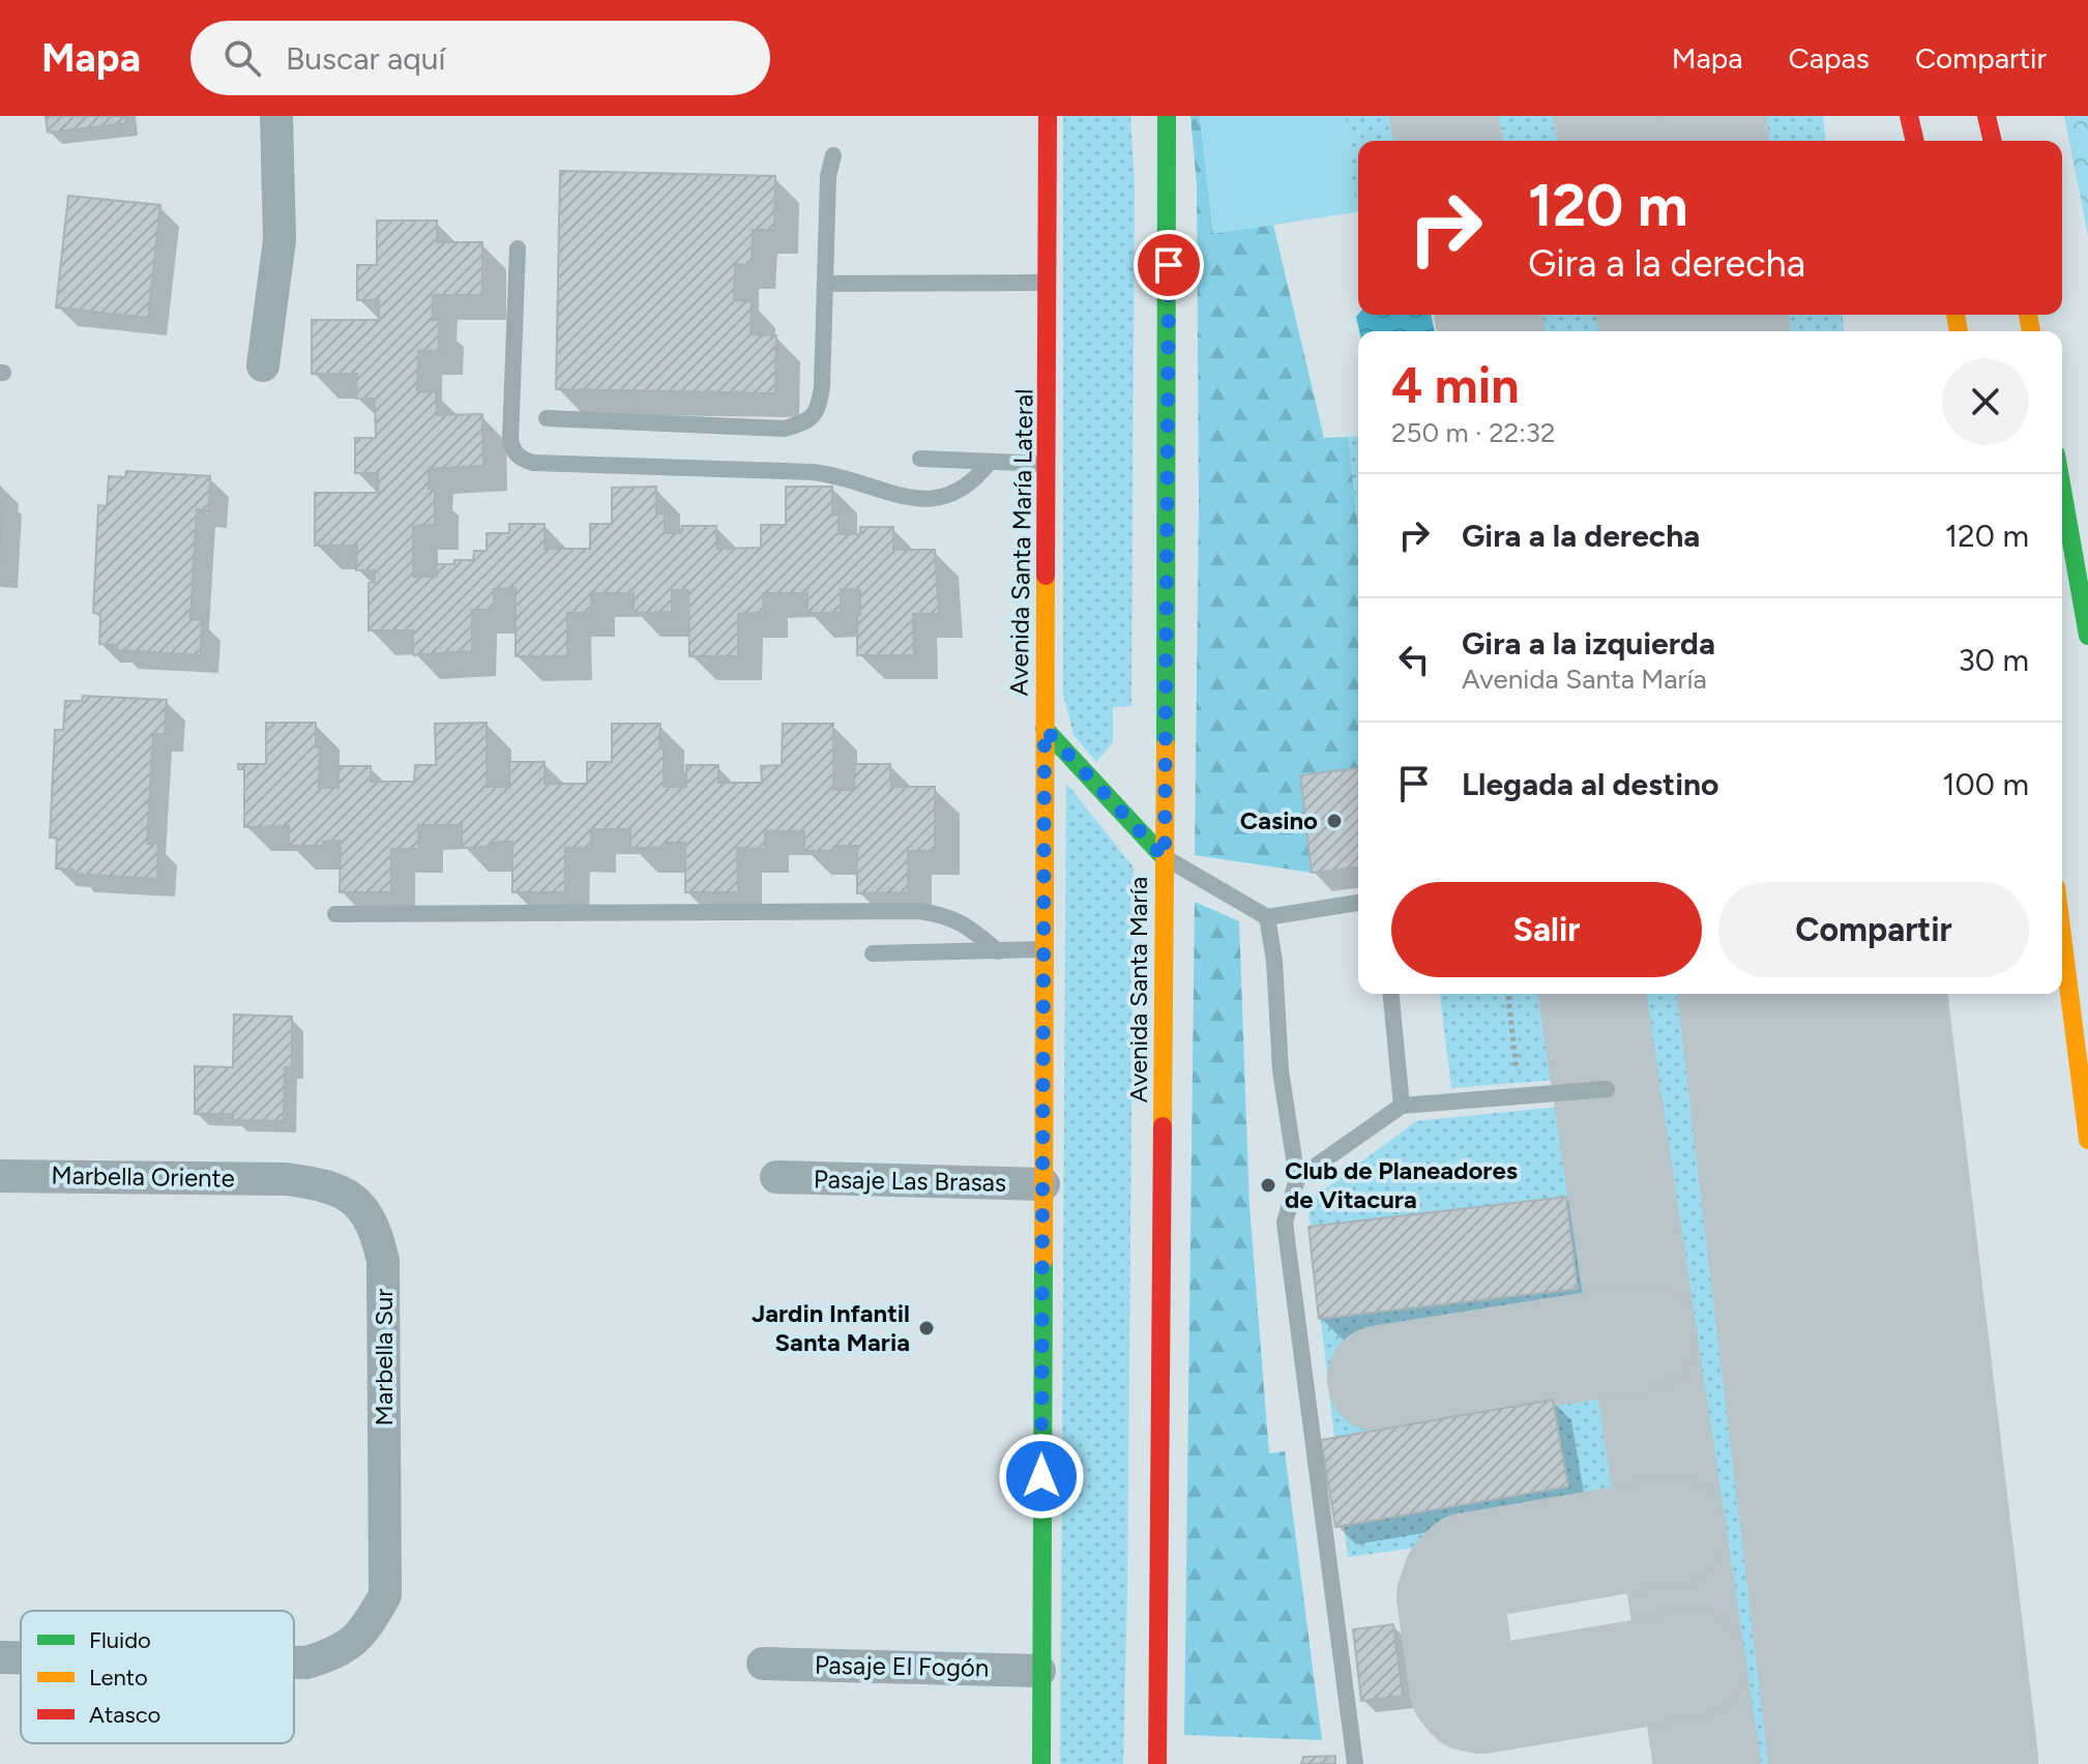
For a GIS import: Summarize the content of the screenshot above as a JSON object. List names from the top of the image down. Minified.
{"streets":{"main road":["Avenida Santa María Lateral","Avenida Santa María"],"street":["Marbella Oriente","Pasaje Las Brasas","Marbella Sur","Pasaje El Fogón"]},"crossings":[["Avenida Santa María Lateral","Pasaje Las Brasas"],["Avenida Santa María Lateral","Pasaje El Fogón"],["Marbella Oriente","Marbella Sur"]],"places":["Casino","Club de Planeadores de Vitacura","Jardin Infantil Santa Maria"],"legend":["Fluido","Lento","Atasco"],"page":{"header":"Mapa","search":"Buscar aquí","nav":["Mapa","Capas","Compartir"],"turn":["120 m","Gira a la derecha"],"heading":["4 min","250 m · 22:32"],"list":[{"name":"Gira a la derecha","value":"120 m"},{"name":"Gira a la izquierda","note":"Avenida Santa María","value":"30 m"},{"name":"Llegada al destino","value":"100 m"}],"buttons":["Salir","Compartir"]}}
